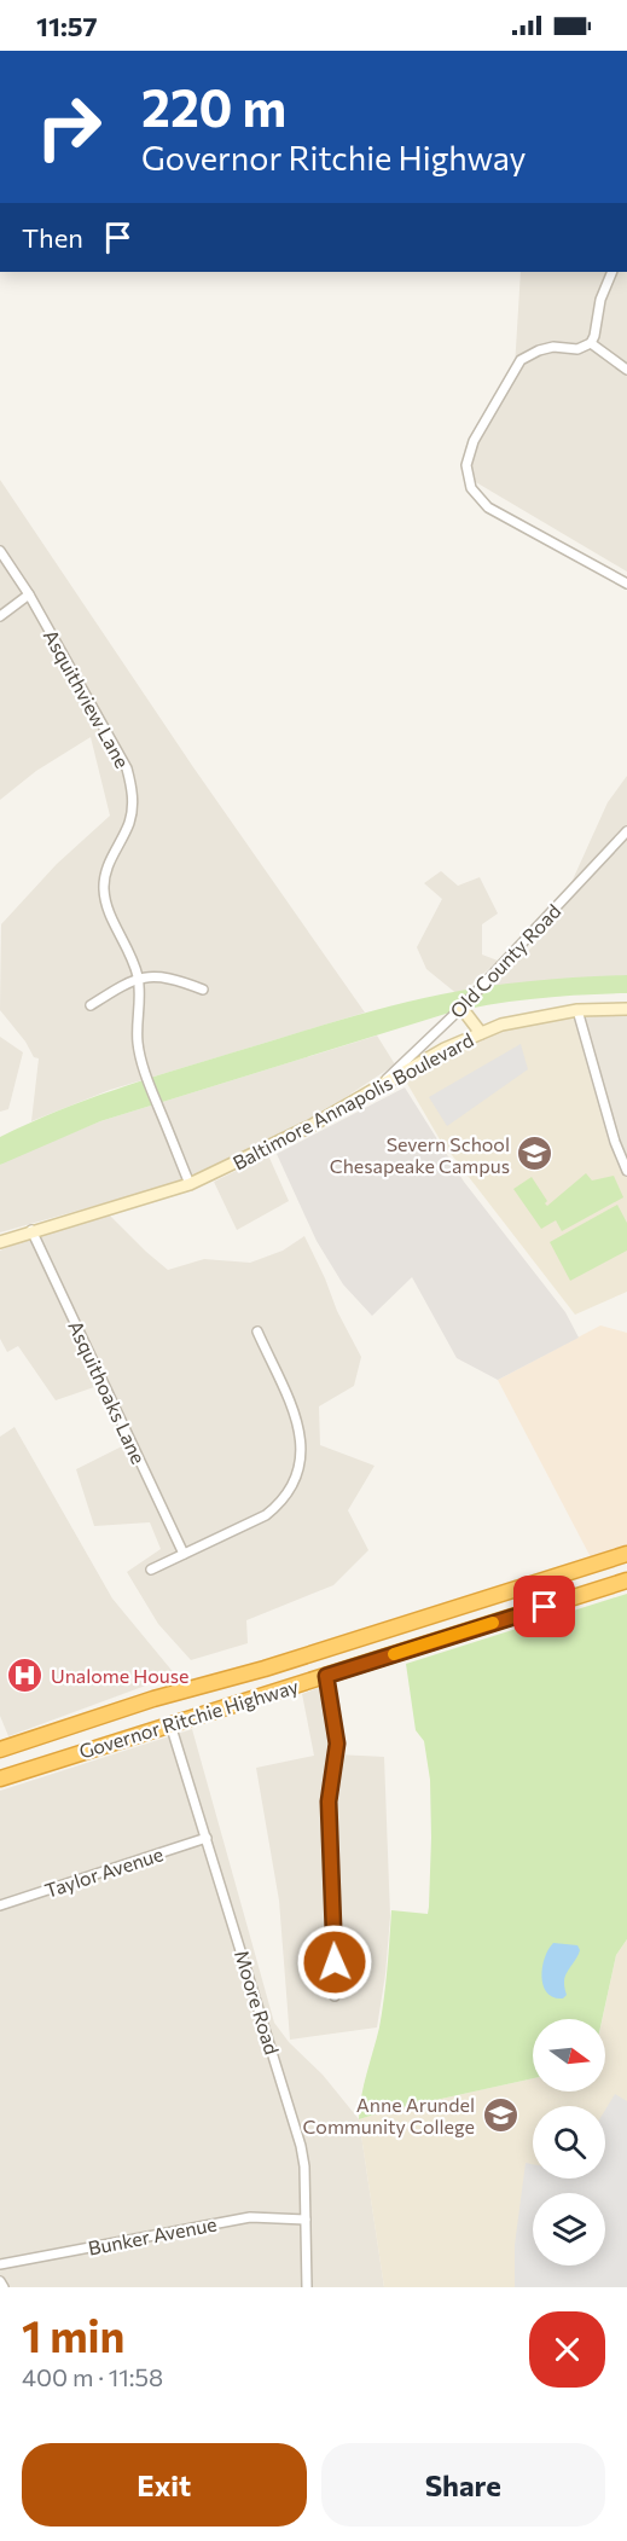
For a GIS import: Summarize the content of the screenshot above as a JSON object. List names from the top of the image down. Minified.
{"streets":{"highway":["Governor Ritchie Highway"],"street":["Asquithview Lane","Old County Road","Baltimore Annapolis Boulevard","Asquithoaks Lane","Taylor Avenue","Moore Road","Bunker Avenue"]},"crossings":[["Asquithview Lane","Baltimore Annapolis Boulevard"],["Old County Road","Baltimore Annapolis Boulevard"],["Baltimore Annapolis Boulevard","Asquithoaks Lane"],["Governor Ritchie Highway","Moore Road"],["Taylor Avenue","Moore Road"],["Moore Road","Bunker Avenue"]],"places":{"school or university":["Severn School Chesapeake Campus","Anne Arundel Community College"],"hospital":["Unalome House"]},"north":"right","page":{"status":"11:57","turn":["220 m","Governor Ritchie Highway"],"then":"Then","heading":["1 min","400 m · 11:58"],"buttons":["Exit","Share"]}}
